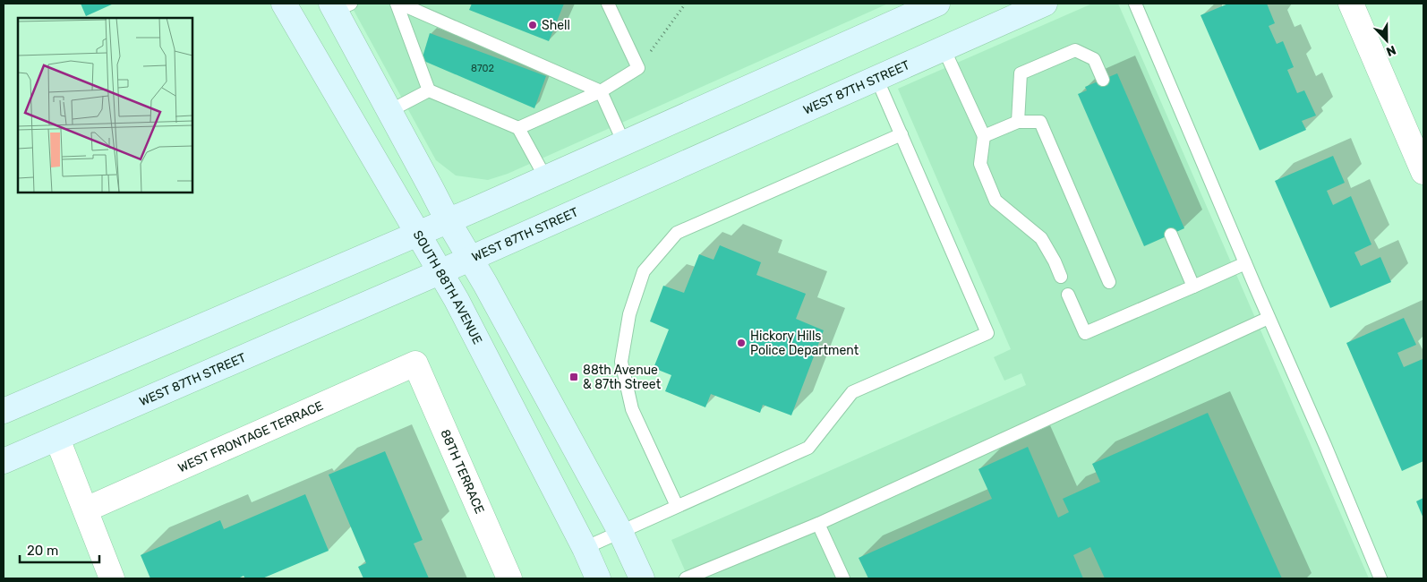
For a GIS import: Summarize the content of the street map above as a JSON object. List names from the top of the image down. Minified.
{"streets":{"main road":["WEST 87TH STREET","SOUTH 88TH AVENUE"],"street":["WEST FRONTAGE TERRACE","88TH TERRACE"]},"crossings":[["WEST 87TH STREET","SOUTH 88TH AVENUE"],["WEST FRONTAGE TERRACE","88TH TERRACE"]],"places":{"other":["Shell","Hickory Hills Police Department"],"transit":["88th Avenue & 87th Street"]},"house_numbers":["8702"],"scale_bar":"20 m","north":"bottom"}
